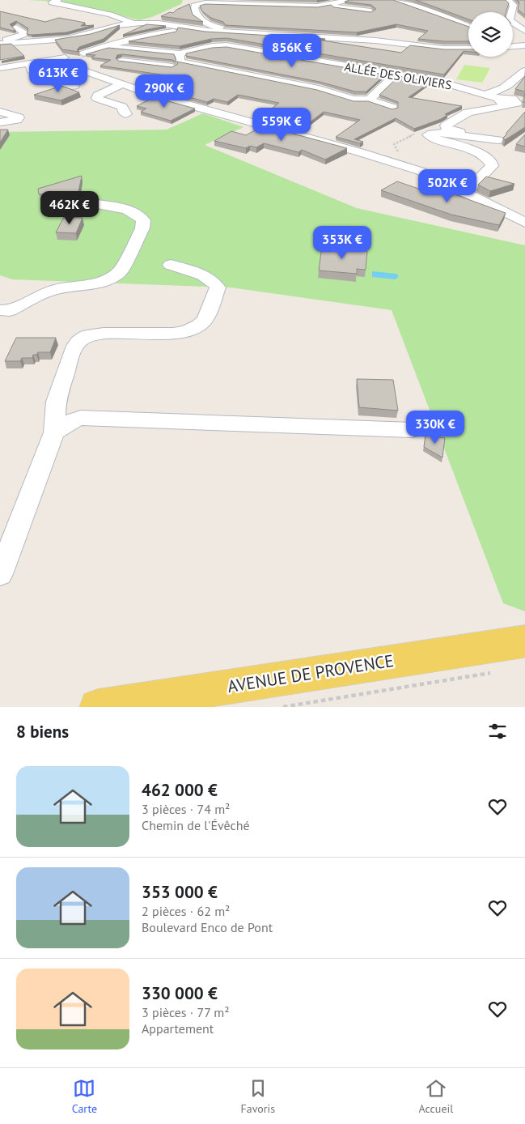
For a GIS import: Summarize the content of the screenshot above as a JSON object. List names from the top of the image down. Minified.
{"streets":{"main road":["AVENUE DE PROVENCE"],"street":["ALLÉE DES OLIVIERS"]},"page":{"price":["856K €","613K €","290K €","559K €","502K €","462K €","353K €","330K €"],"heading":"8 biens","list":[{"name":"462 000 €","note":"3 pièces · 74 m² · Chemin de l'Évêché"},{"name":"353 000 €","note":"2 pièces · 62 m² · Boulevard Enco de Pont"},{"name":"330 000 €","note":"3 pièces · 77 m² · Appartement"}],"tabs":["Carte","Favoris","Accueil"]}}
